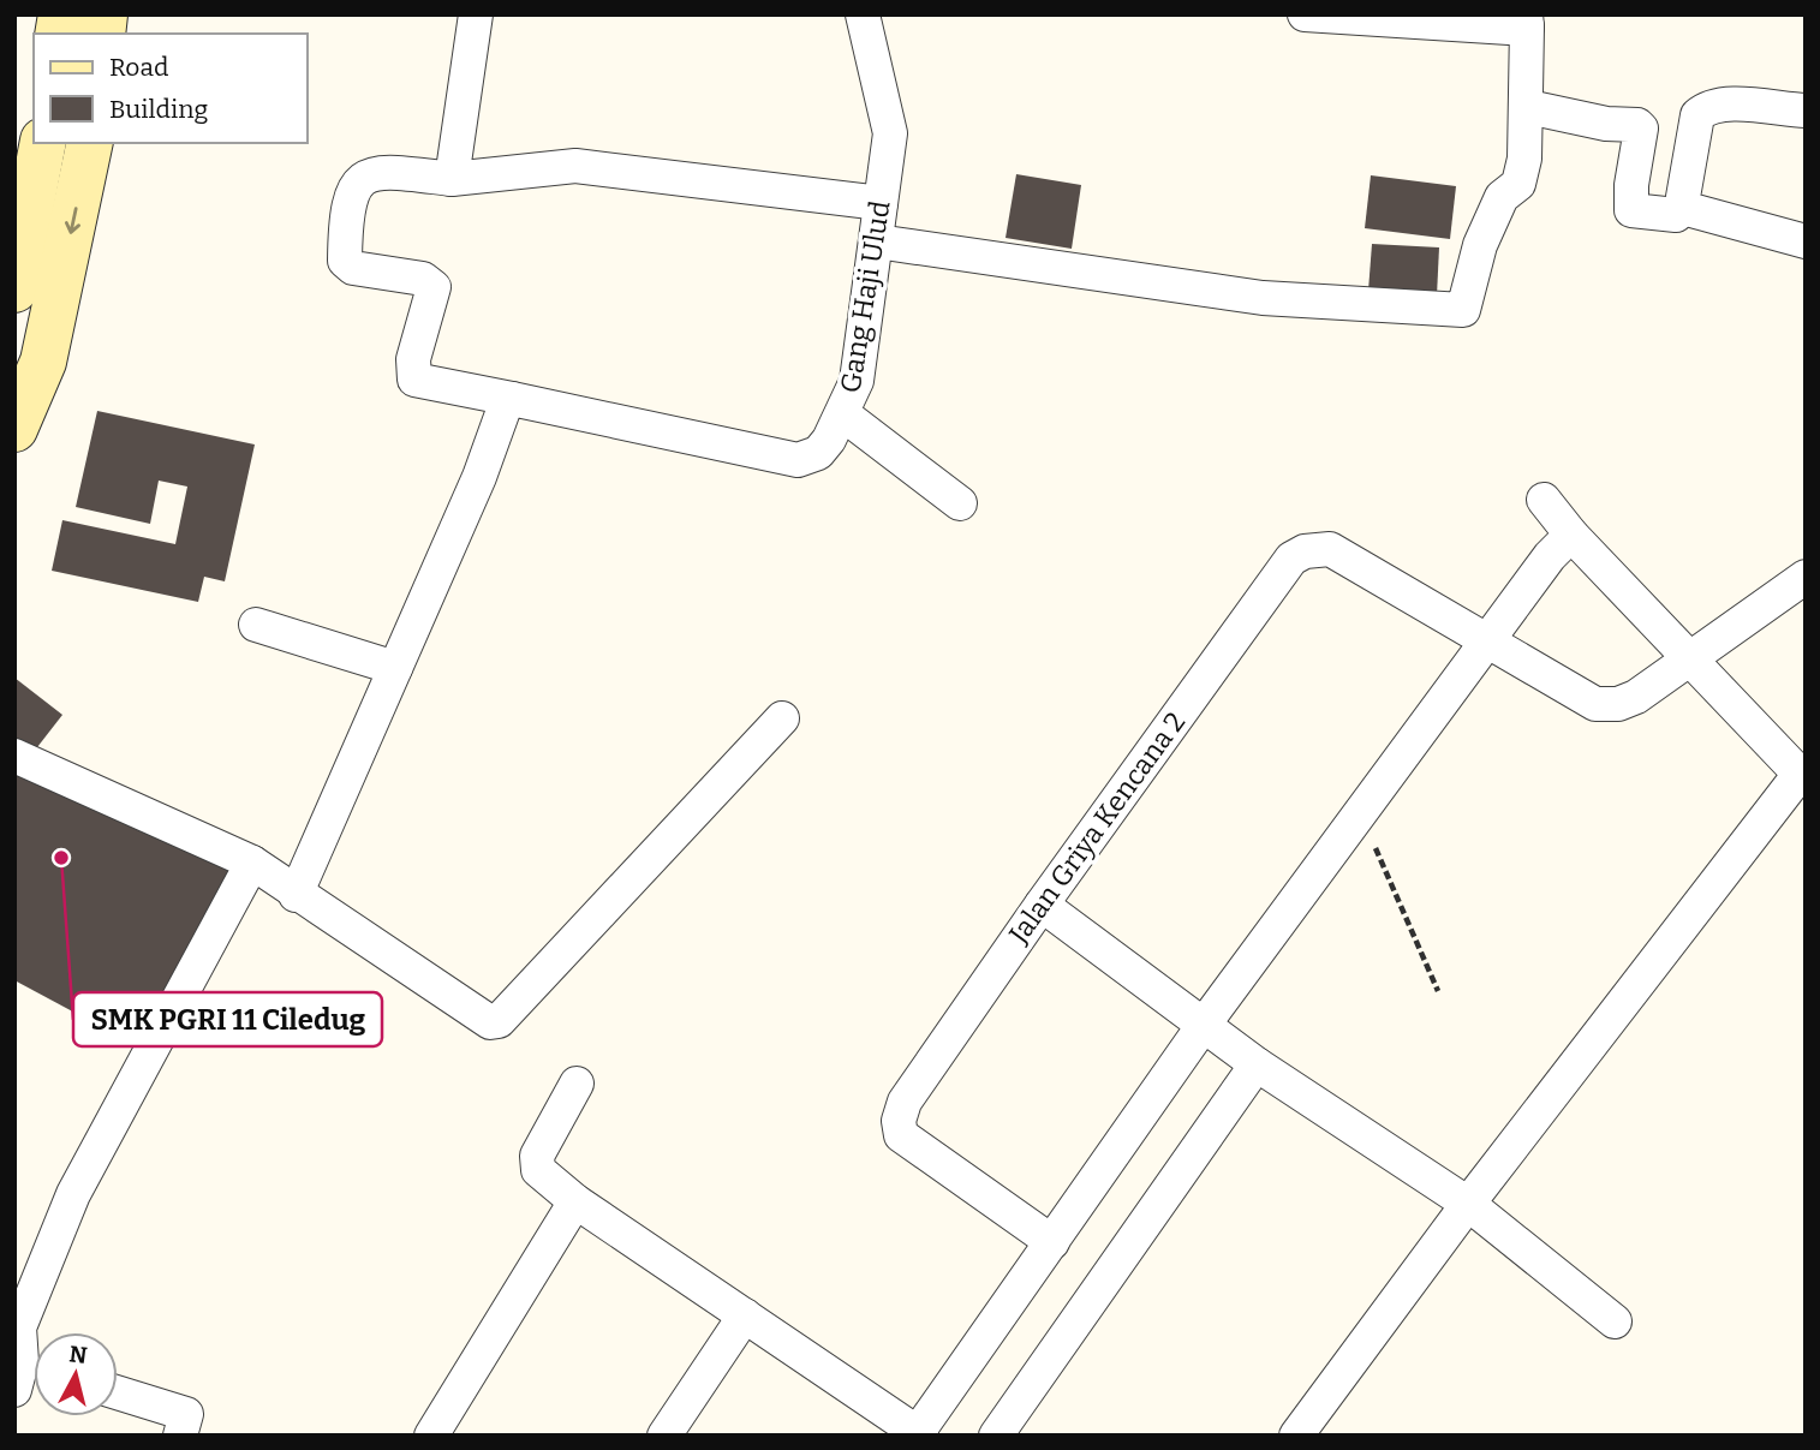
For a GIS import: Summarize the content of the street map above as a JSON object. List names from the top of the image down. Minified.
{"streets":{"street":["Gang Haji Ulud","Jalan Griya Kencana 2"]},"places":["SMK PGRI 11 Ciledug"],"legend":["Road","Building"],"north":"top"}
